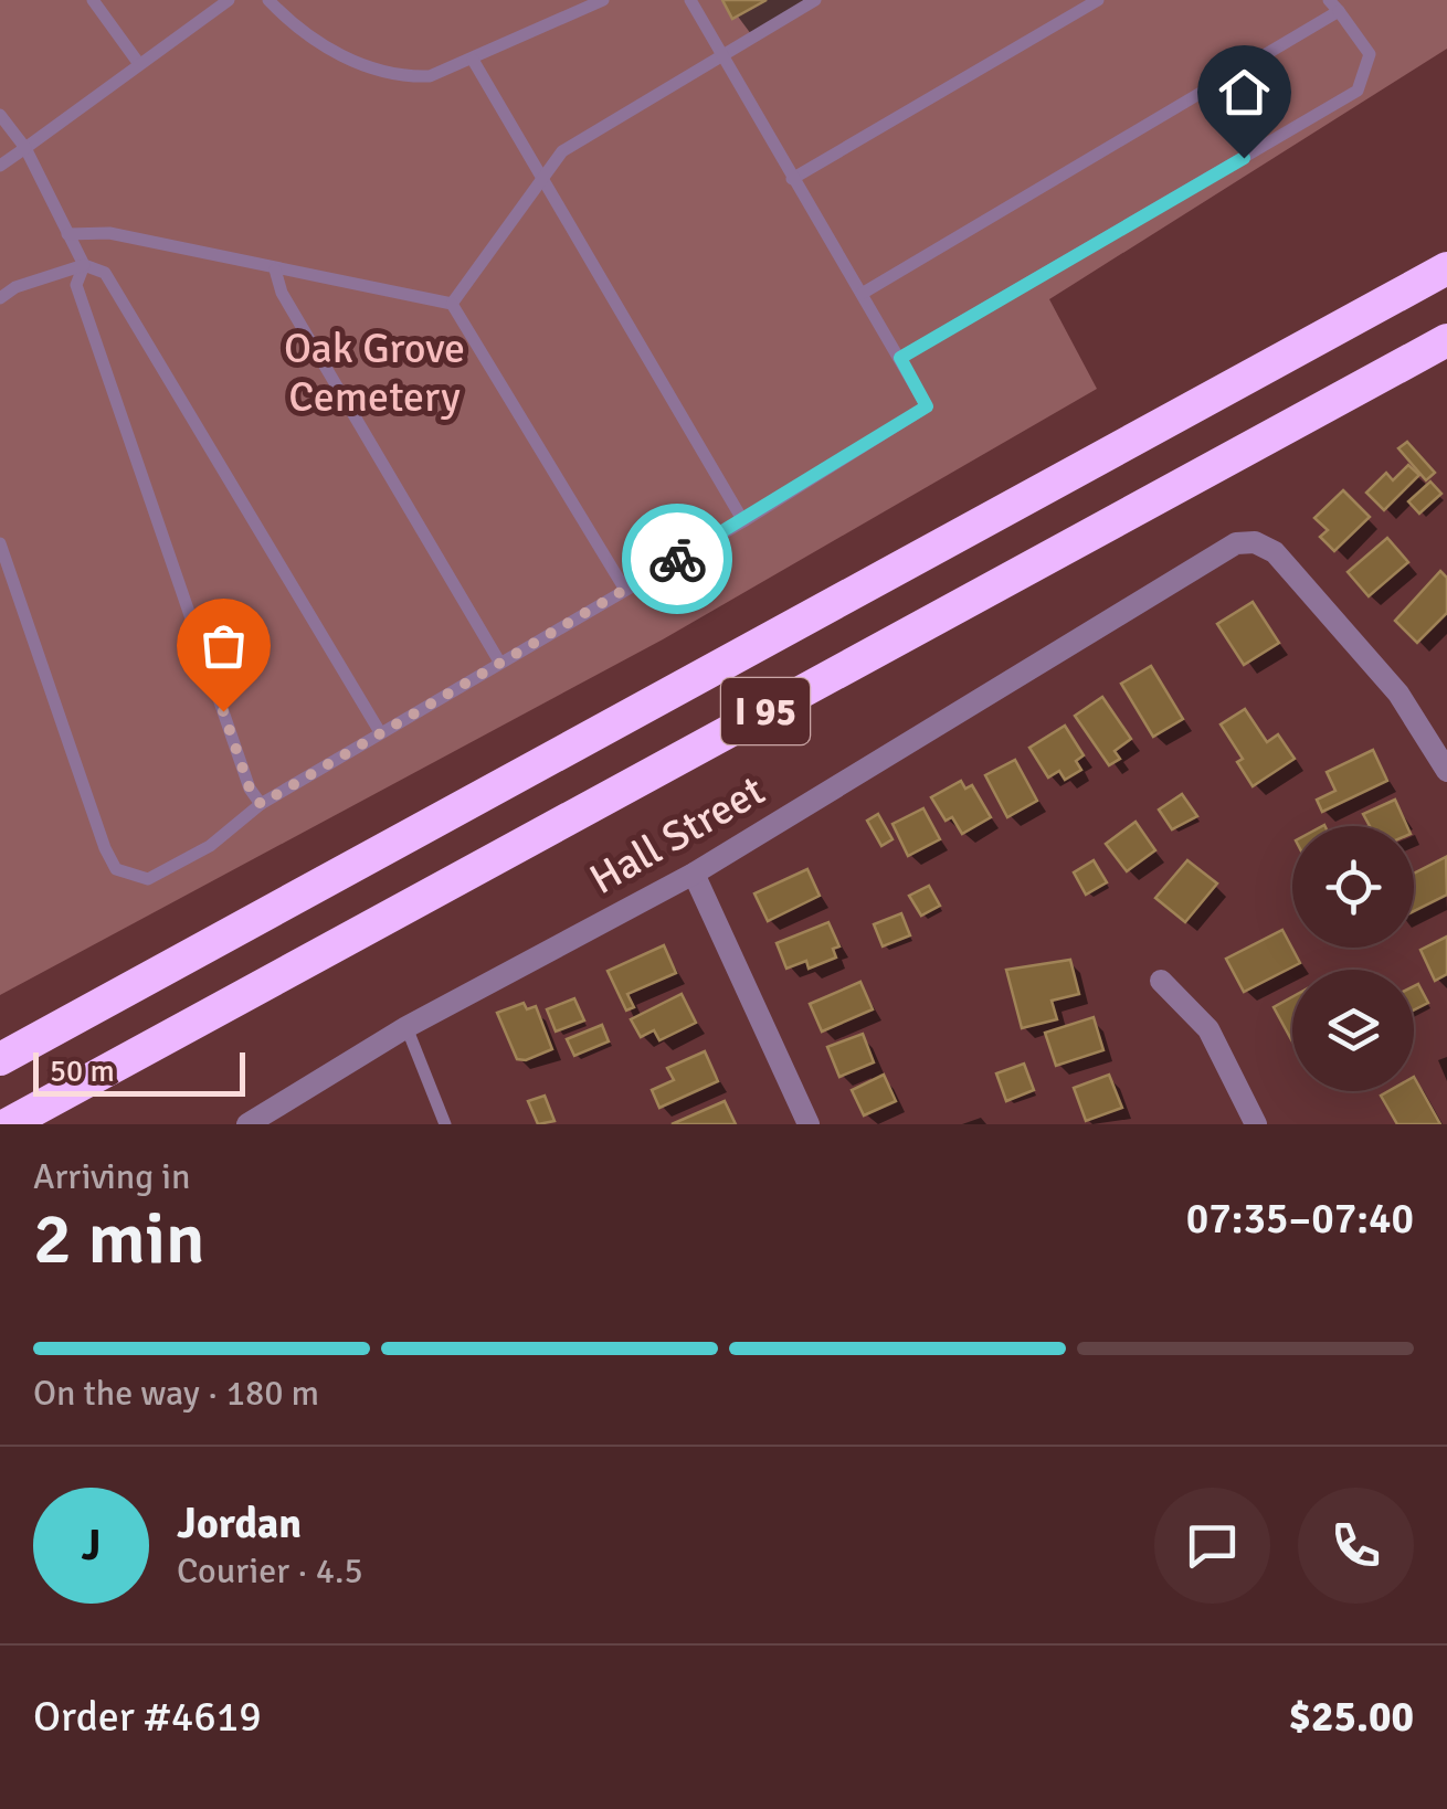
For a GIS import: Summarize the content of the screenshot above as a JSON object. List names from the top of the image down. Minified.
{"streets":{"highway":["I 95"],"street":["Hall Street"]},"parks":["Oak Grove Cemetery"],"scale_bar":"50 m","page":{"scale":"50 m","heading":["2 min","Arriving in","07:35–07:40"],"panel":["Jordan","Courier · 4.5","Order #4619","$25.00"],"bar":"On the way · 180 m","round":"J"}}
